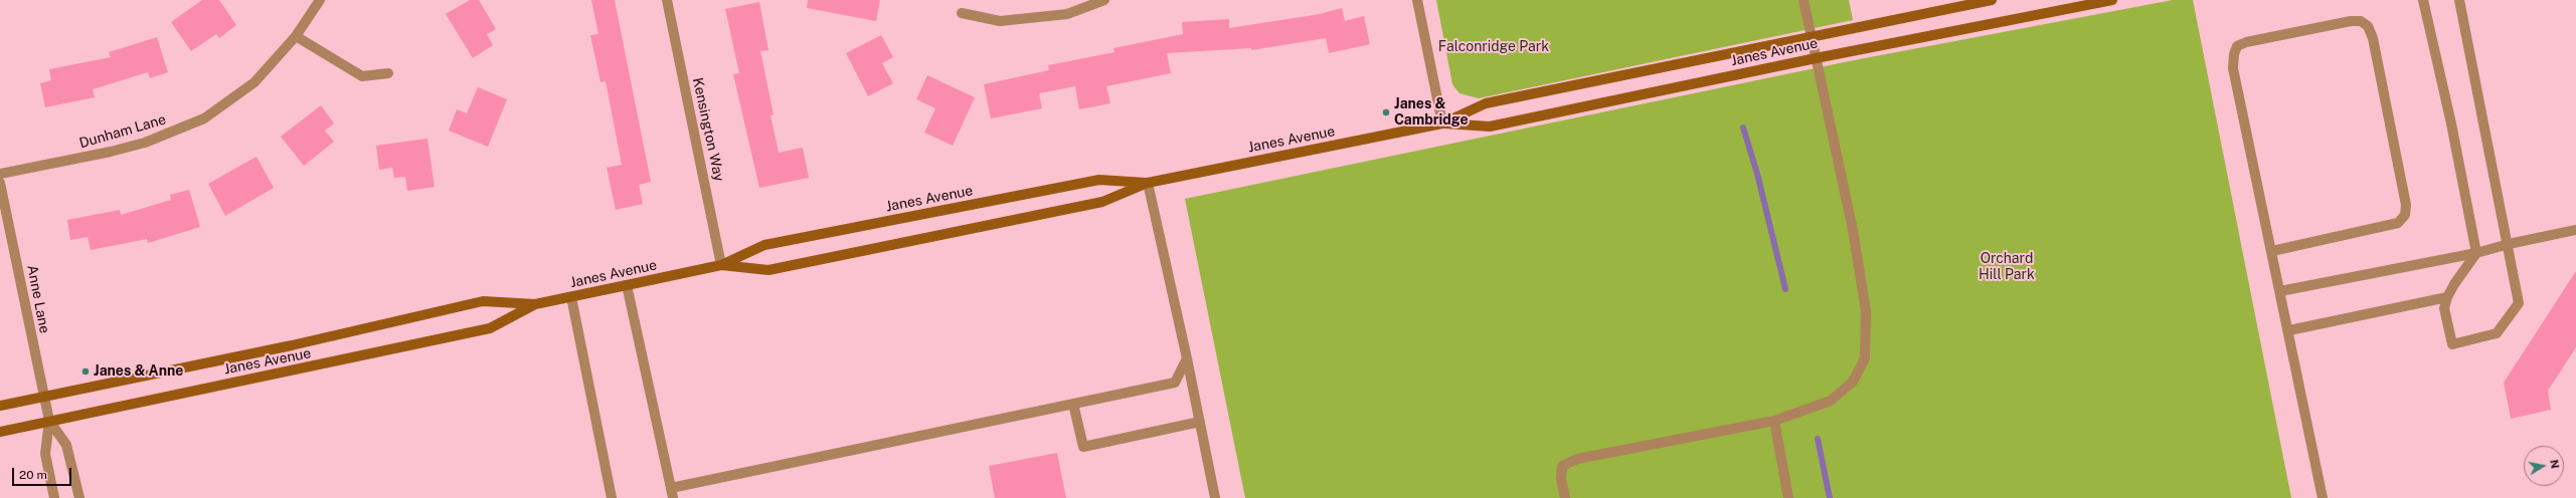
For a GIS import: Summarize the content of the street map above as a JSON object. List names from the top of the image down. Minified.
{"streets":{"street":["Janes Avenue","Kensington Way","Dunham Lane","Anne Lane"]},"crossings":[["Janes Avenue","Kensington Way"],["Janes Avenue","Anne Lane"]],"parks":["Falconridge Park","Orchard Hill Park"],"places":["Janes & Cambridge","Janes & Anne"],"scale_bar":"20 m","north":"right"}
